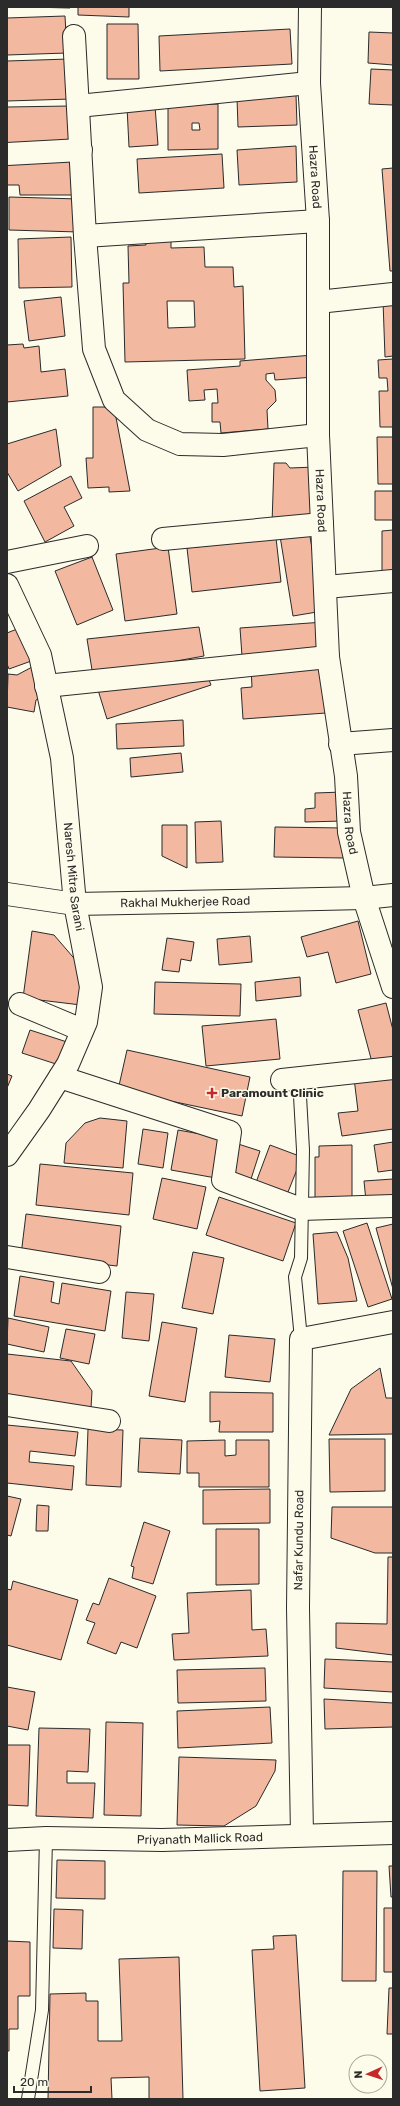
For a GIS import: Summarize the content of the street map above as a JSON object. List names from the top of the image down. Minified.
{"streets":{"street":["Hazra Road","Naresh Mitra Sarani","Rakhal Mukherjee Road","Nafar Kundu Road","Priyanath Mallick Road"]},"crossings":[["Hazra Road","Rakhal Mukherjee Road"],["Naresh Mitra Sarani","Rakhal Mukherjee Road"],["Nafar Kundu Road","Priyanath Mallick Road"]],"places":{"health":["Paramount Clinic"]},"scale_bar":"20 m","north":"left"}
